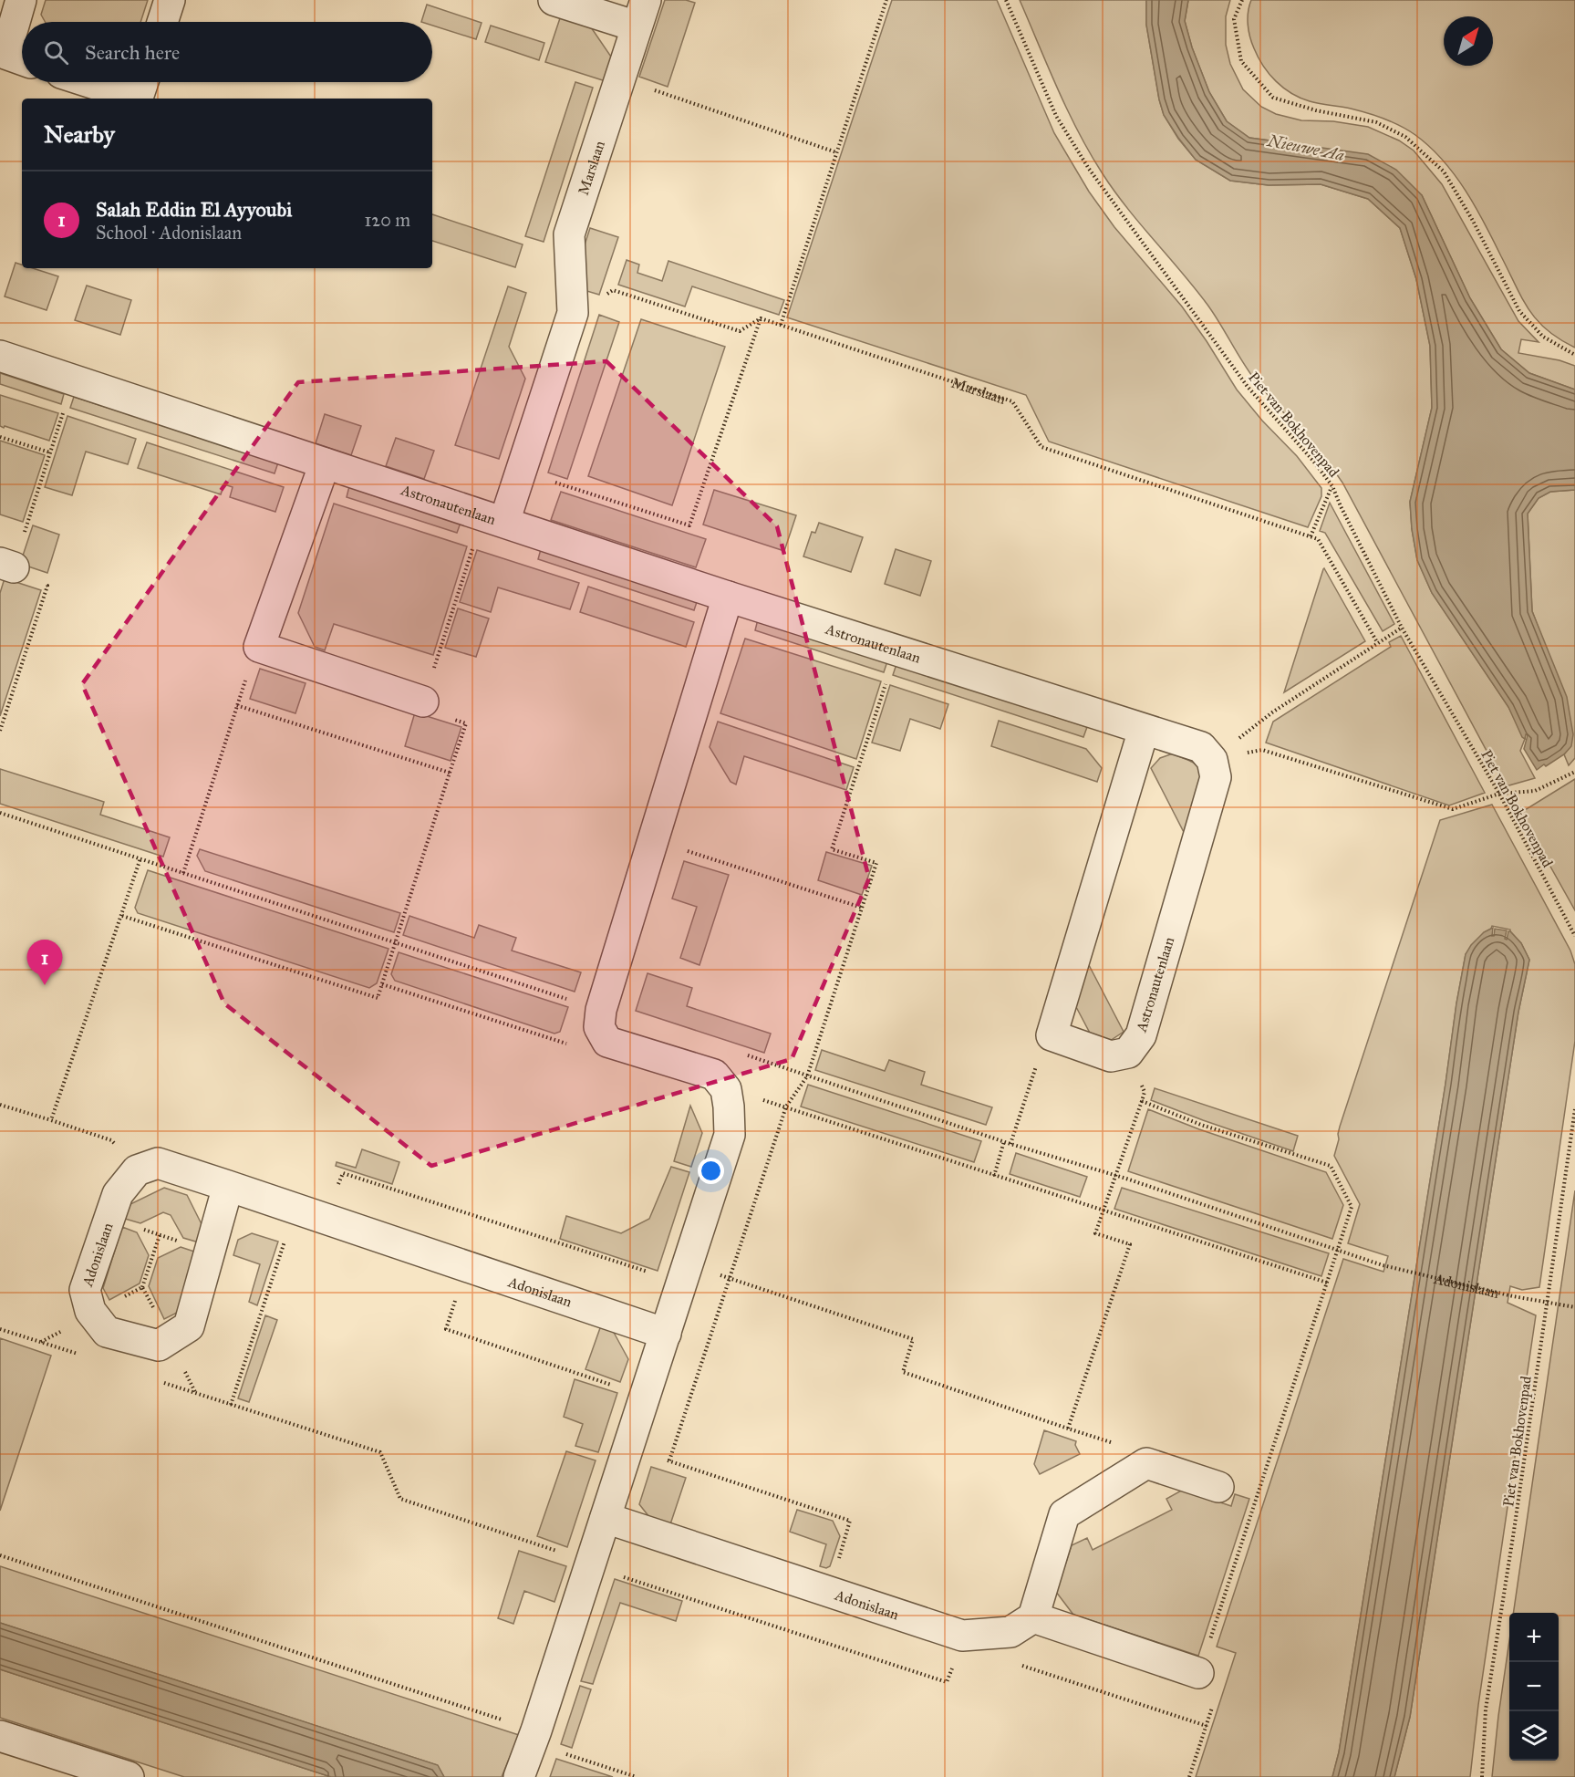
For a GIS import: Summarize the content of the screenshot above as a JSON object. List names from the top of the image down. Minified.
{"streets":{"street":["Marslaan","Astronautenlaan","Adonislaan"],"path":["Piet van Bokhovenpad"]},"crossings":[["Marslaan","Astronautenlaan"],["Piet van Bokhovenpad","Adonislaan"]],"water":["Nieuwe Aa"],"north":"top right","page":{"search":"Search here","heading":"Nearby","list":[{"mark":"1","name":"Salah Eddin El Ayyoubi","note":"School · Adonislaan","value":"120 m"}],"pins":"1","map_buttons":["+","−"]}}
